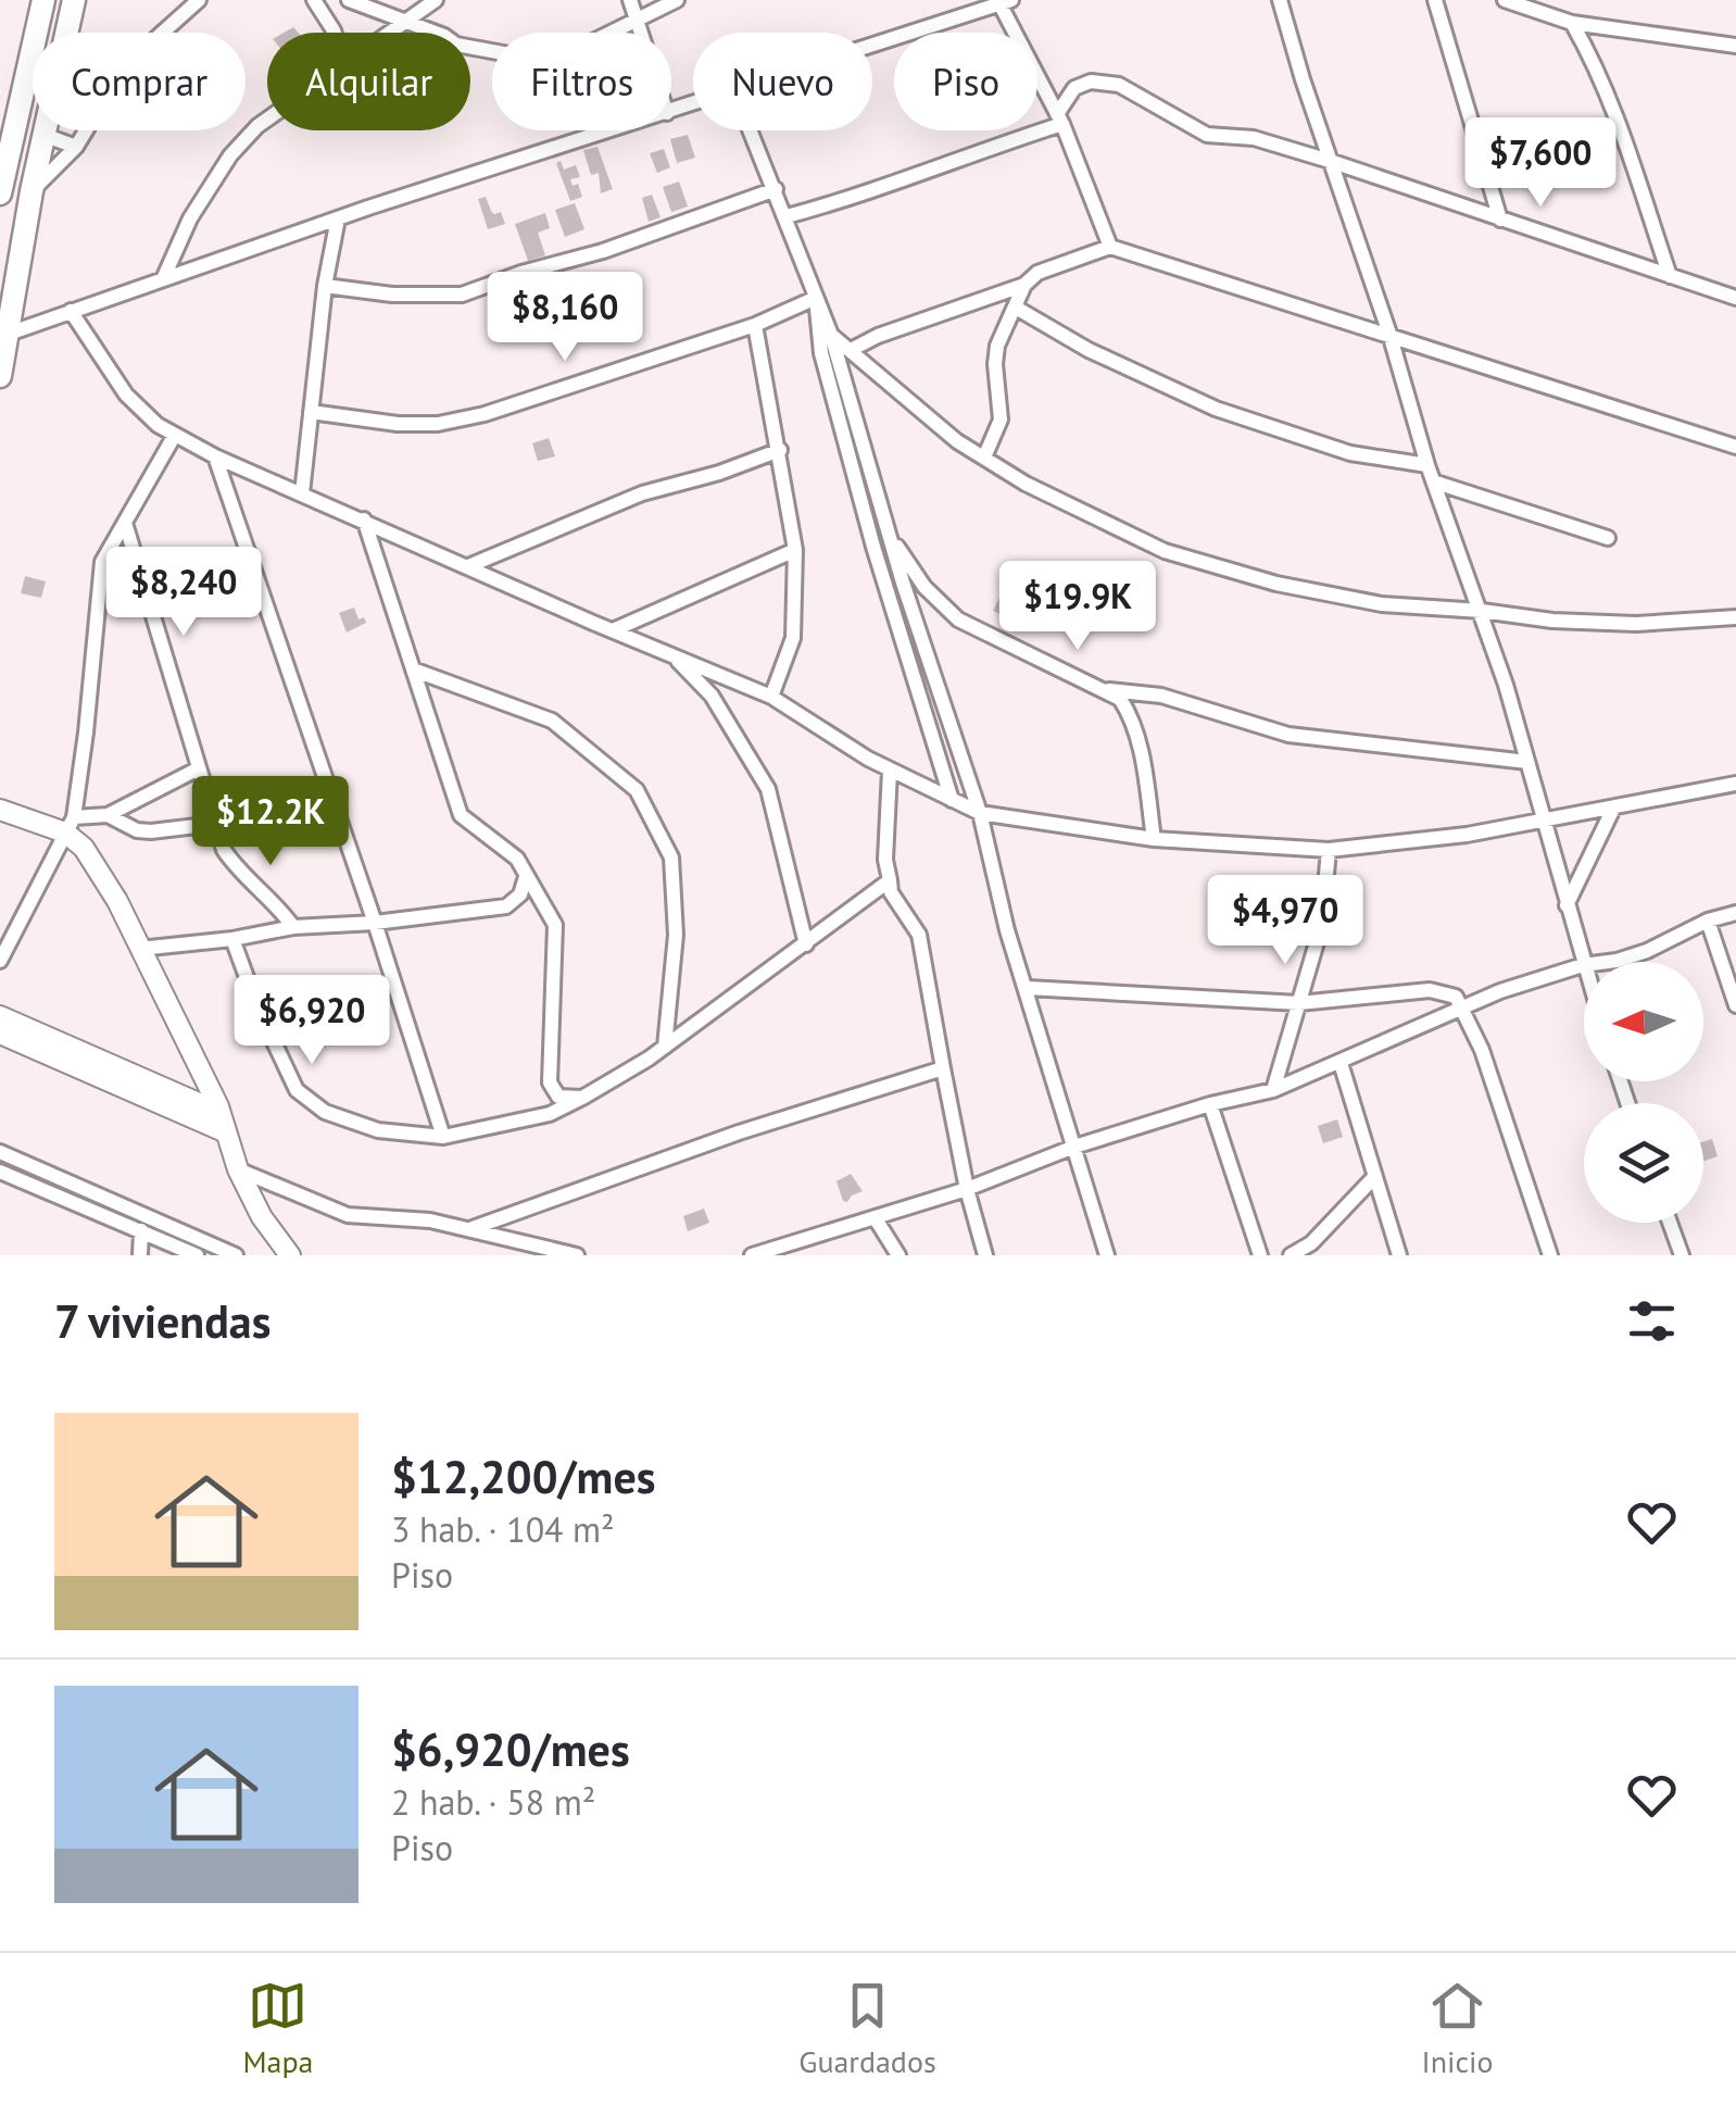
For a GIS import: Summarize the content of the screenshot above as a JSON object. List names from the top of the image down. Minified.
{"north":"left","page":{"chip":["Comprar","Alquilar","Filtros","Nuevo","Piso"],"price":["$7,600","$8,160","$8,240","$19.9K","$12.2K","$4,970","$6,920"],"heading":"7 viviendas","list":[{"name":"$12,200/mes","note":"3 hab. · 104 m² · Piso"},{"name":"$6,920/mes","note":"2 hab. · 58 m² · Piso"}],"tabs":["Mapa","Guardados","Inicio"]}}
